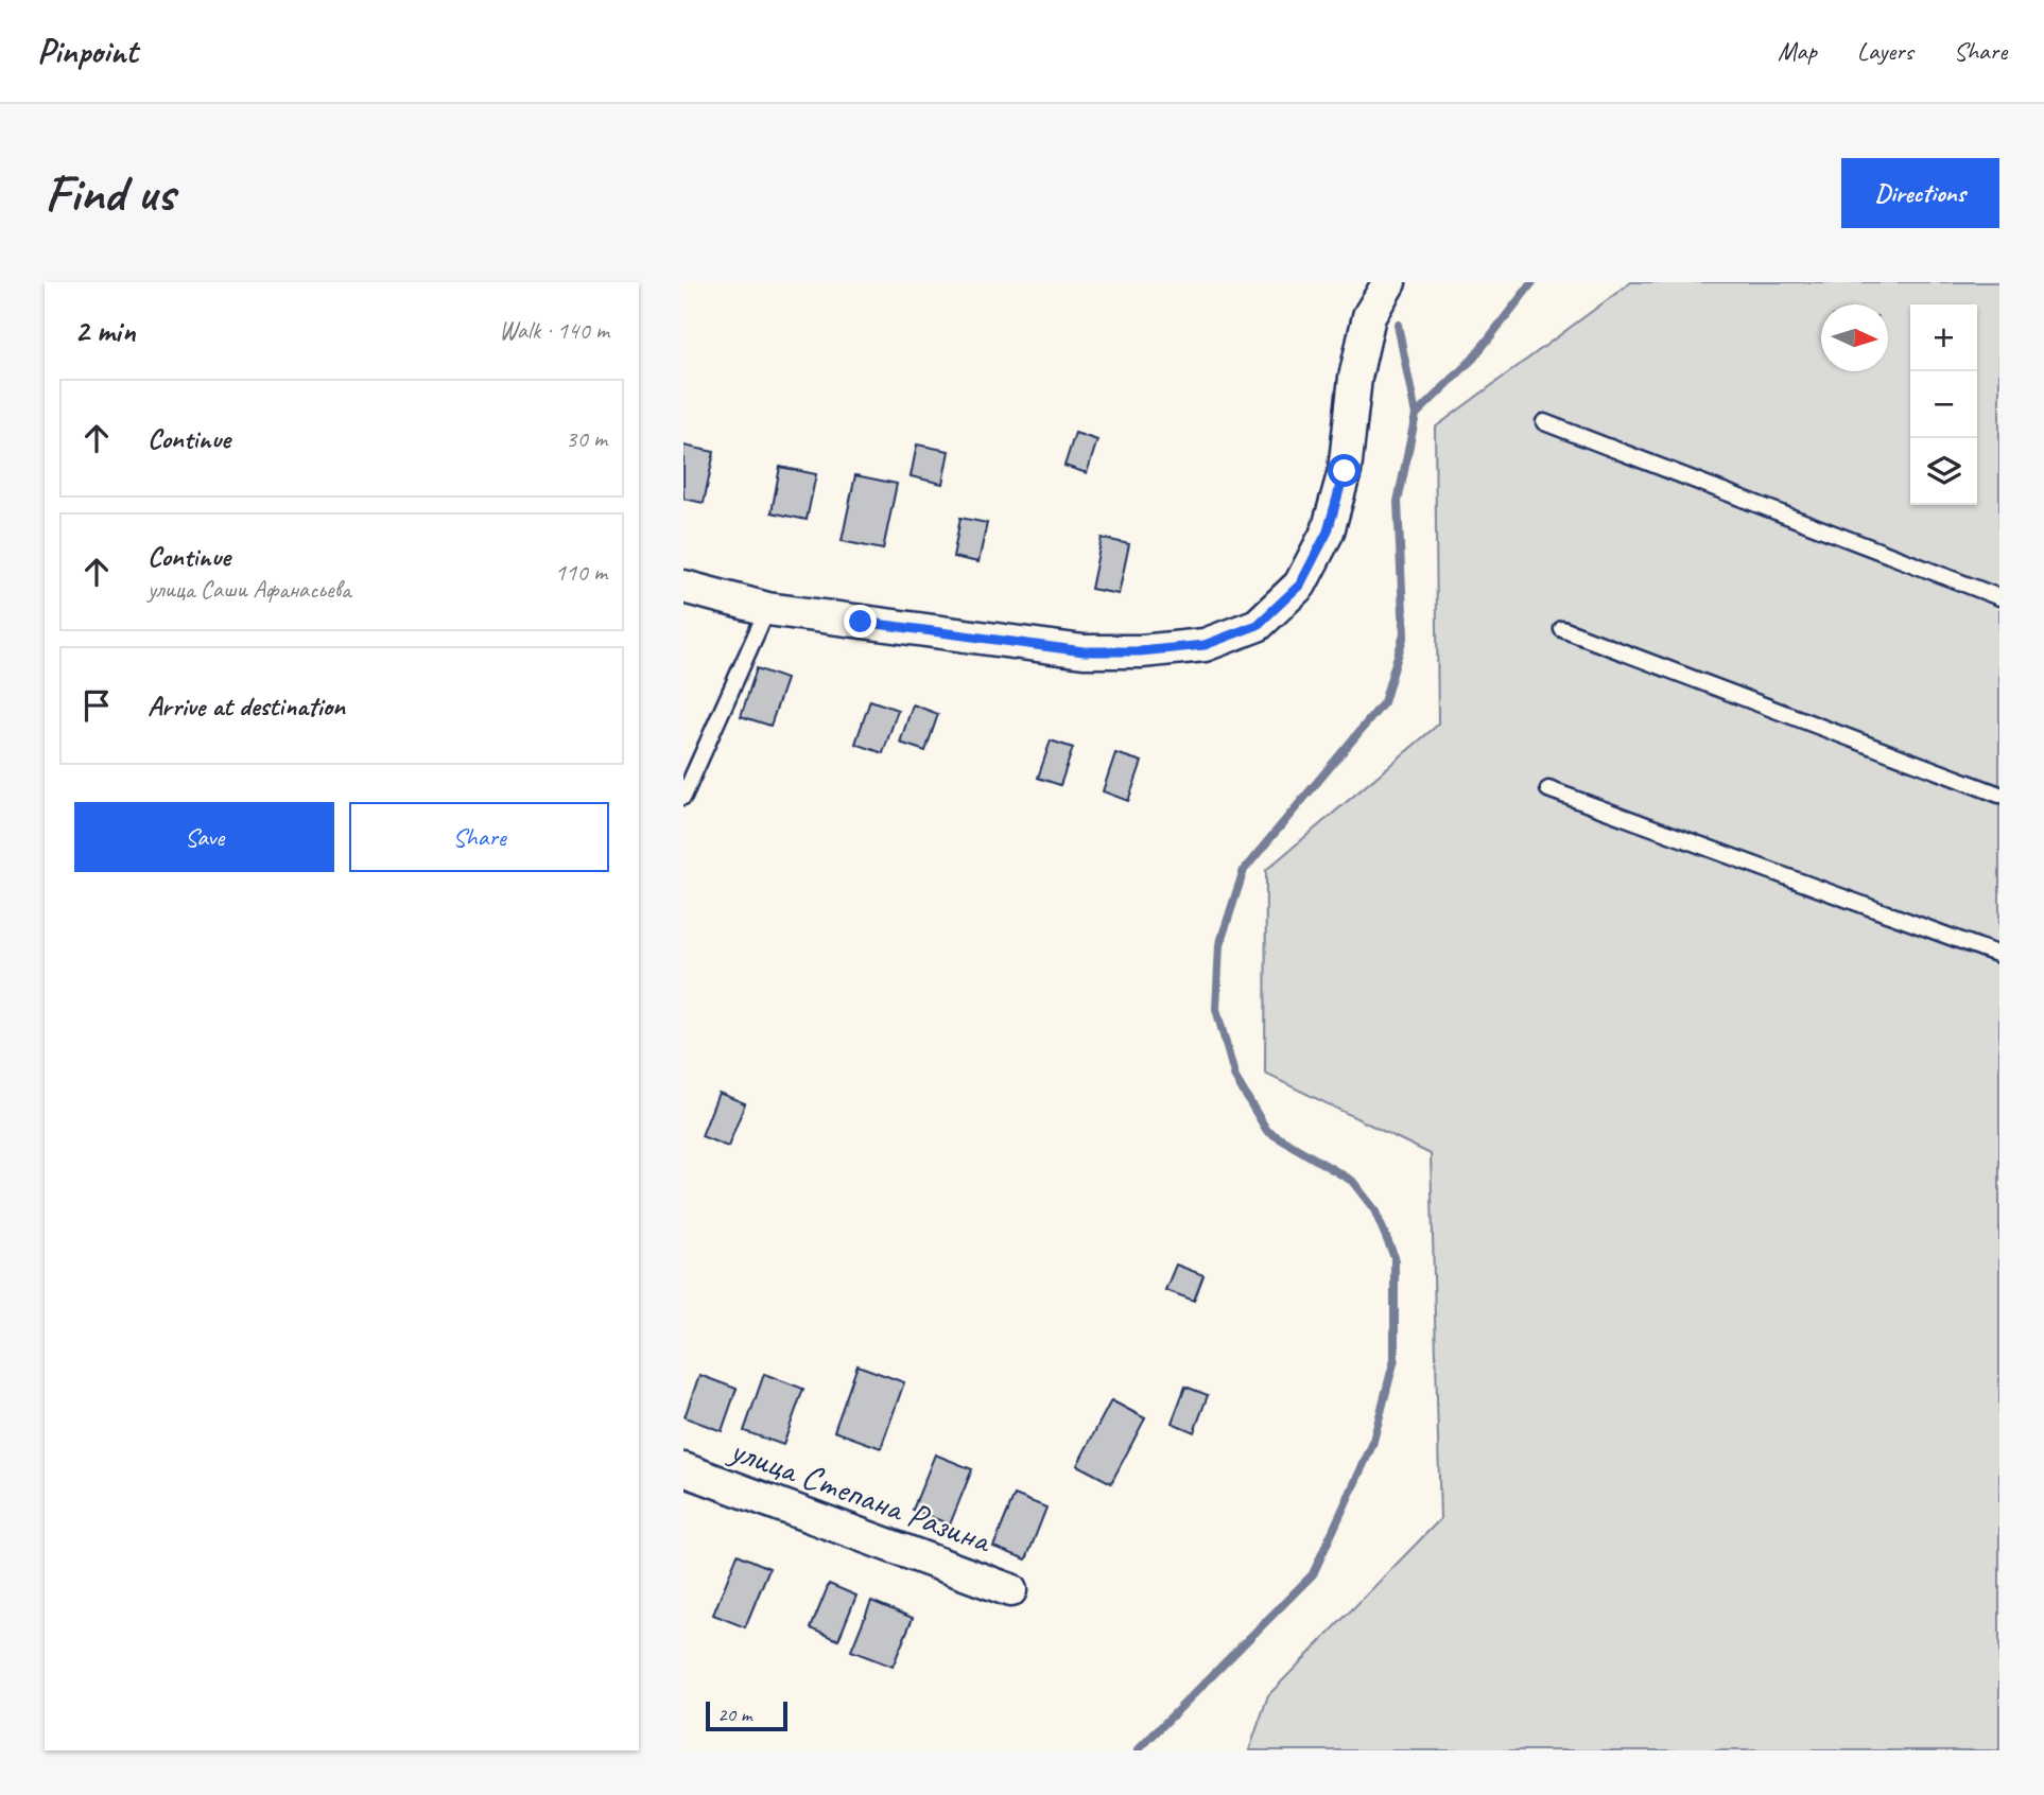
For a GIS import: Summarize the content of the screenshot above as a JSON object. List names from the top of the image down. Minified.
{"streets":{"street":["улица Степана Разина"]},"scale_bar":"20 m","north":"right","page":{"header":"Pinpoint","nav":["Map","Layers","Share"],"buttons":["Directions",["Save","Share"]],"title":"Find us","heading":["2 min","Walk · 140 m"],"map_buttons":["+","−"],"list":[["Continue","30 m"],["Continue","улица Саши Афанасьева","110 m"],"Arrive at destination"],"scale":"20 m"}}
